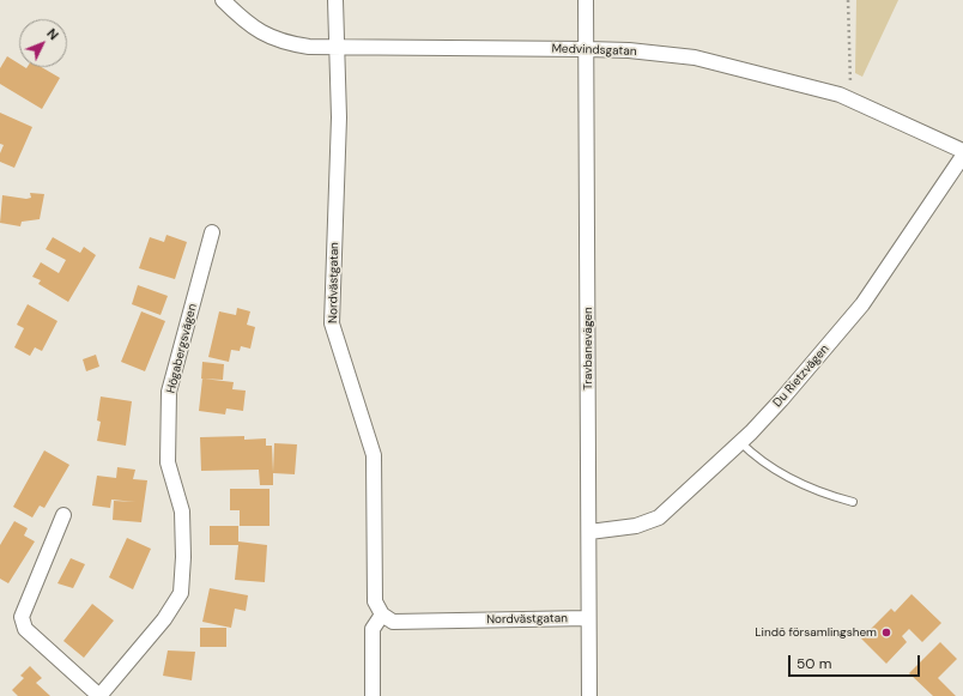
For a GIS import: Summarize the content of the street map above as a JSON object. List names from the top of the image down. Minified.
{"streets":{"street":["Medvindsgatan","Nordvästgatan","Högabergsvägen","Travbanevägen","Du Rietzvägen"]},"crossings":[["Medvindsgatan","Nordvästgatan"],["Medvindsgatan","Travbanevägen"],["Nordvästgatan","Travbanevägen"],["Travbanevägen","Du Rietzvägen"]],"places":["Lindö församlingshem"],"scale_bar":"50 m","north":"top right"}
